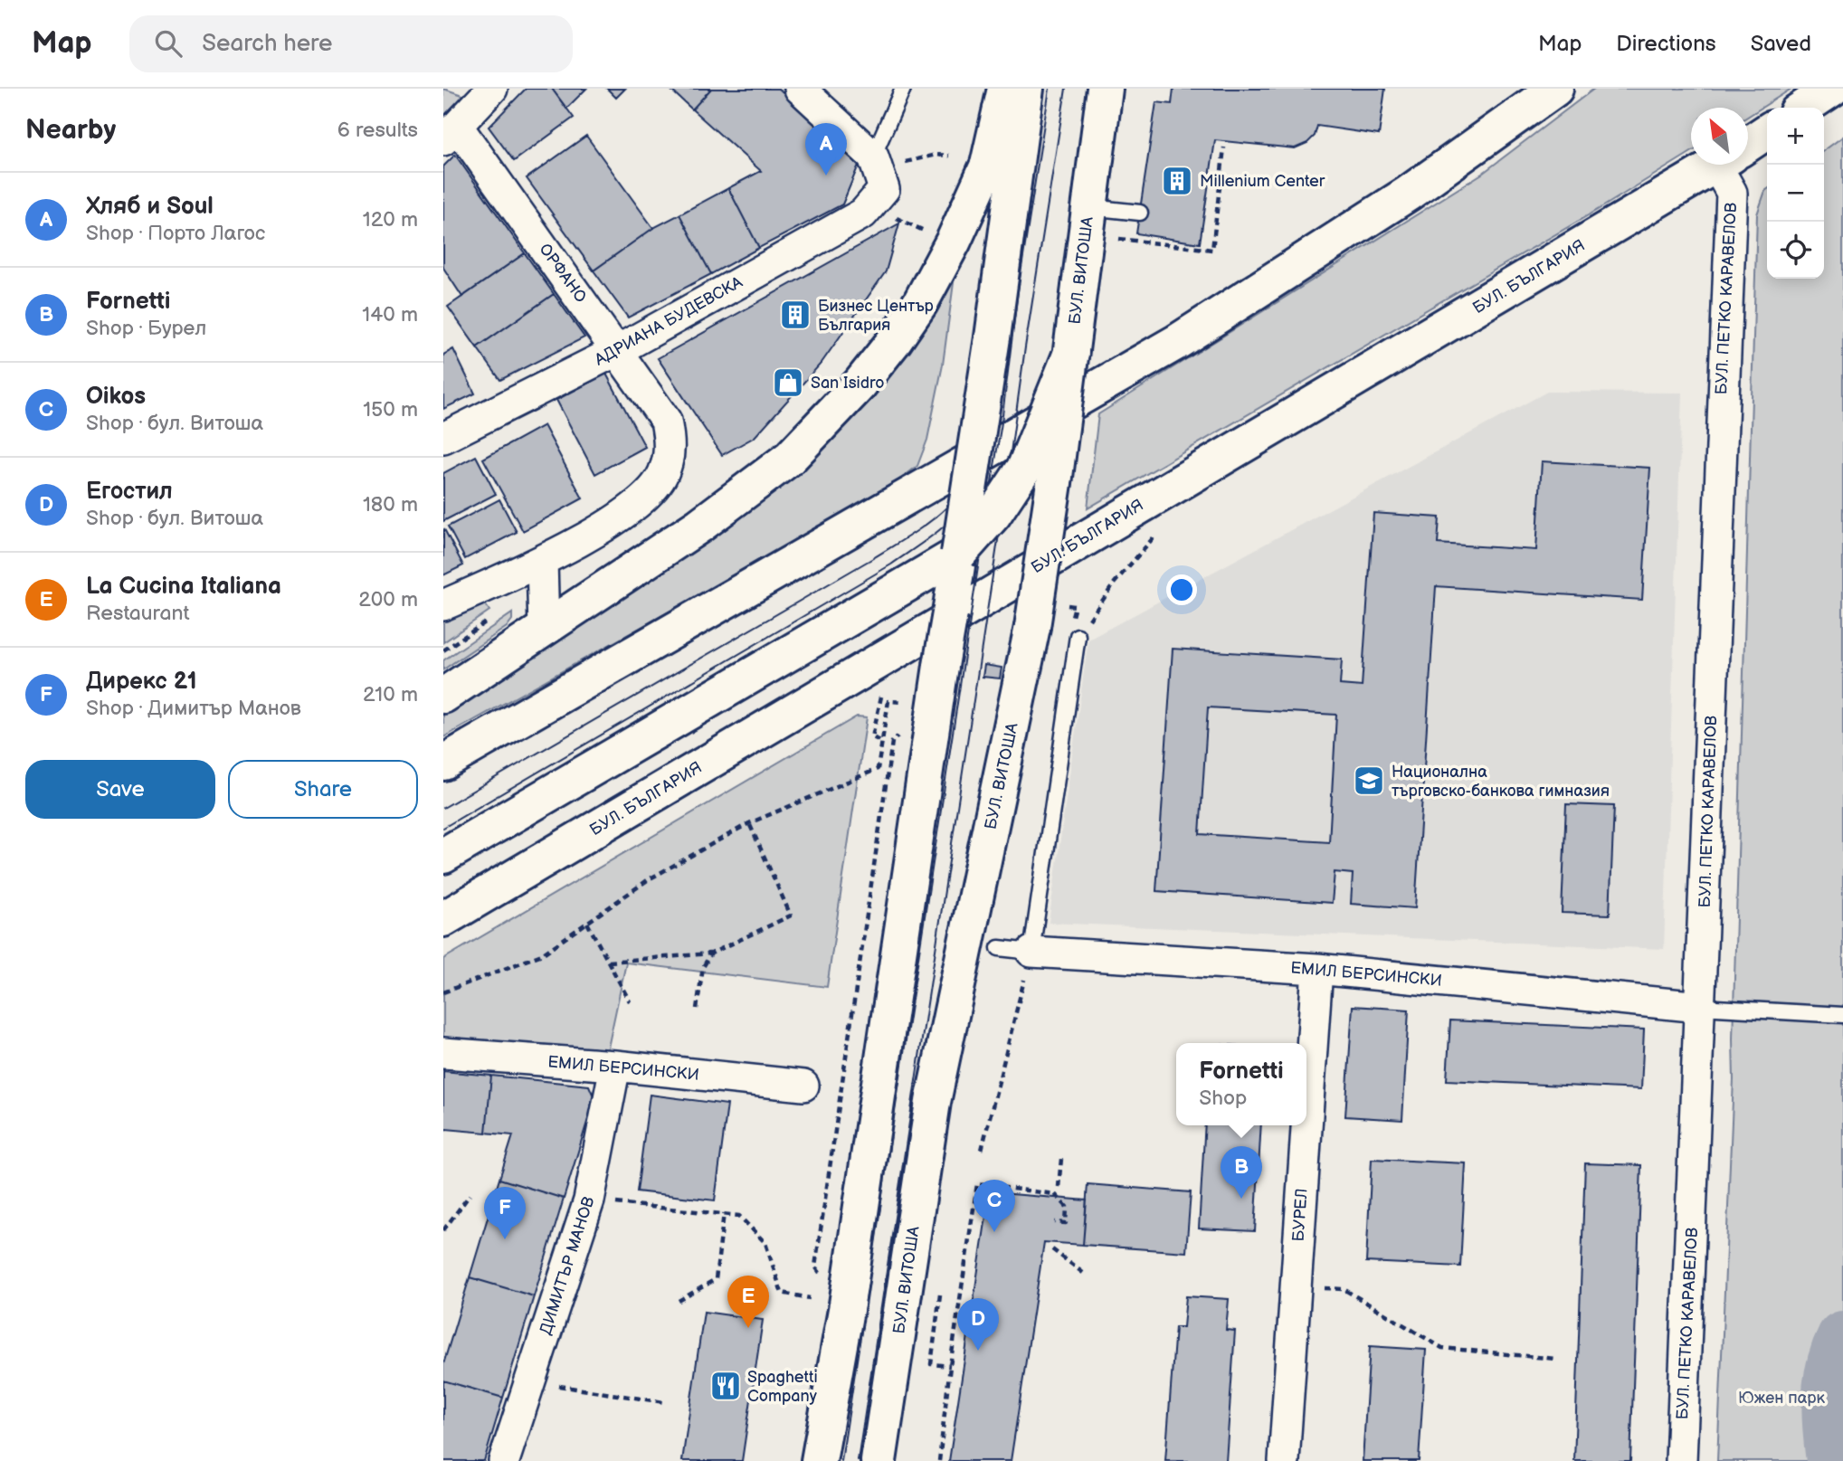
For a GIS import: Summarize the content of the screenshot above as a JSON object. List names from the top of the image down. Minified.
{"streets":{"main road":["БУЛ. ВИТОША","БУЛ. БЪЛГАРИЯ"],"street":["ОРФАНО","БУЛ. ПЕТКО КАРАВЕЛОВ","АДРИАНА БУДЕВСКА","ЕМИЛ БЕРСИНСКИ","БУРЕЛ","ДИМИТЪР МАНОВ"]},"crossings":[["ОРФАНО","АДРИАНА БУДЕВСКА"],["БУЛ. ПЕТКО КАРАВЕЛОВ","ЕМИЛ БЕРСИНСКИ"],["ЕМИЛ БЕРСИНСКИ","БУРЕЛ"],["ЕМИЛ БЕРСИНСКИ","ДИМИТЪР МАНОВ"]],"parks":["Южен парк"],"places":{"building":["Millenium Center","Бизнес Център България"],"shop":["San Isidro"],"school or university":["Национална търговско-банкова гимназия"],"restaurant":["Spaghetti Company"]},"north":"top left","page":{"header":"Map","search":"Search here","nav":["Map","Directions","Saved"],"heading":["Nearby","6 results"],"map_buttons":["+","−"],"pins":["A","B","C","F","E","D"],"list":[{"mark":"A","name":"Хляб и Soul","note":"Shop · Порто Лагос","value":"120 m"},{"mark":"B","name":"Fornetti","note":"Shop · Бурел","value":"140 m"},{"mark":"C","name":"Oikos","note":"Shop · бул. Витоша","value":"150 m"},{"mark":"D","name":"Егостил","note":"Shop · бул. Витоша","value":"180 m"},{"mark":"E","name":"La Cucina Italiana","note":"Restaurant","value":"200 m"},{"mark":"F","name":"Дирекс 21","note":"Shop · Димитър Манов","value":"210 m"}],"buttons":["Save","Share"],"popup":["Fornetti","Shop"]}}
